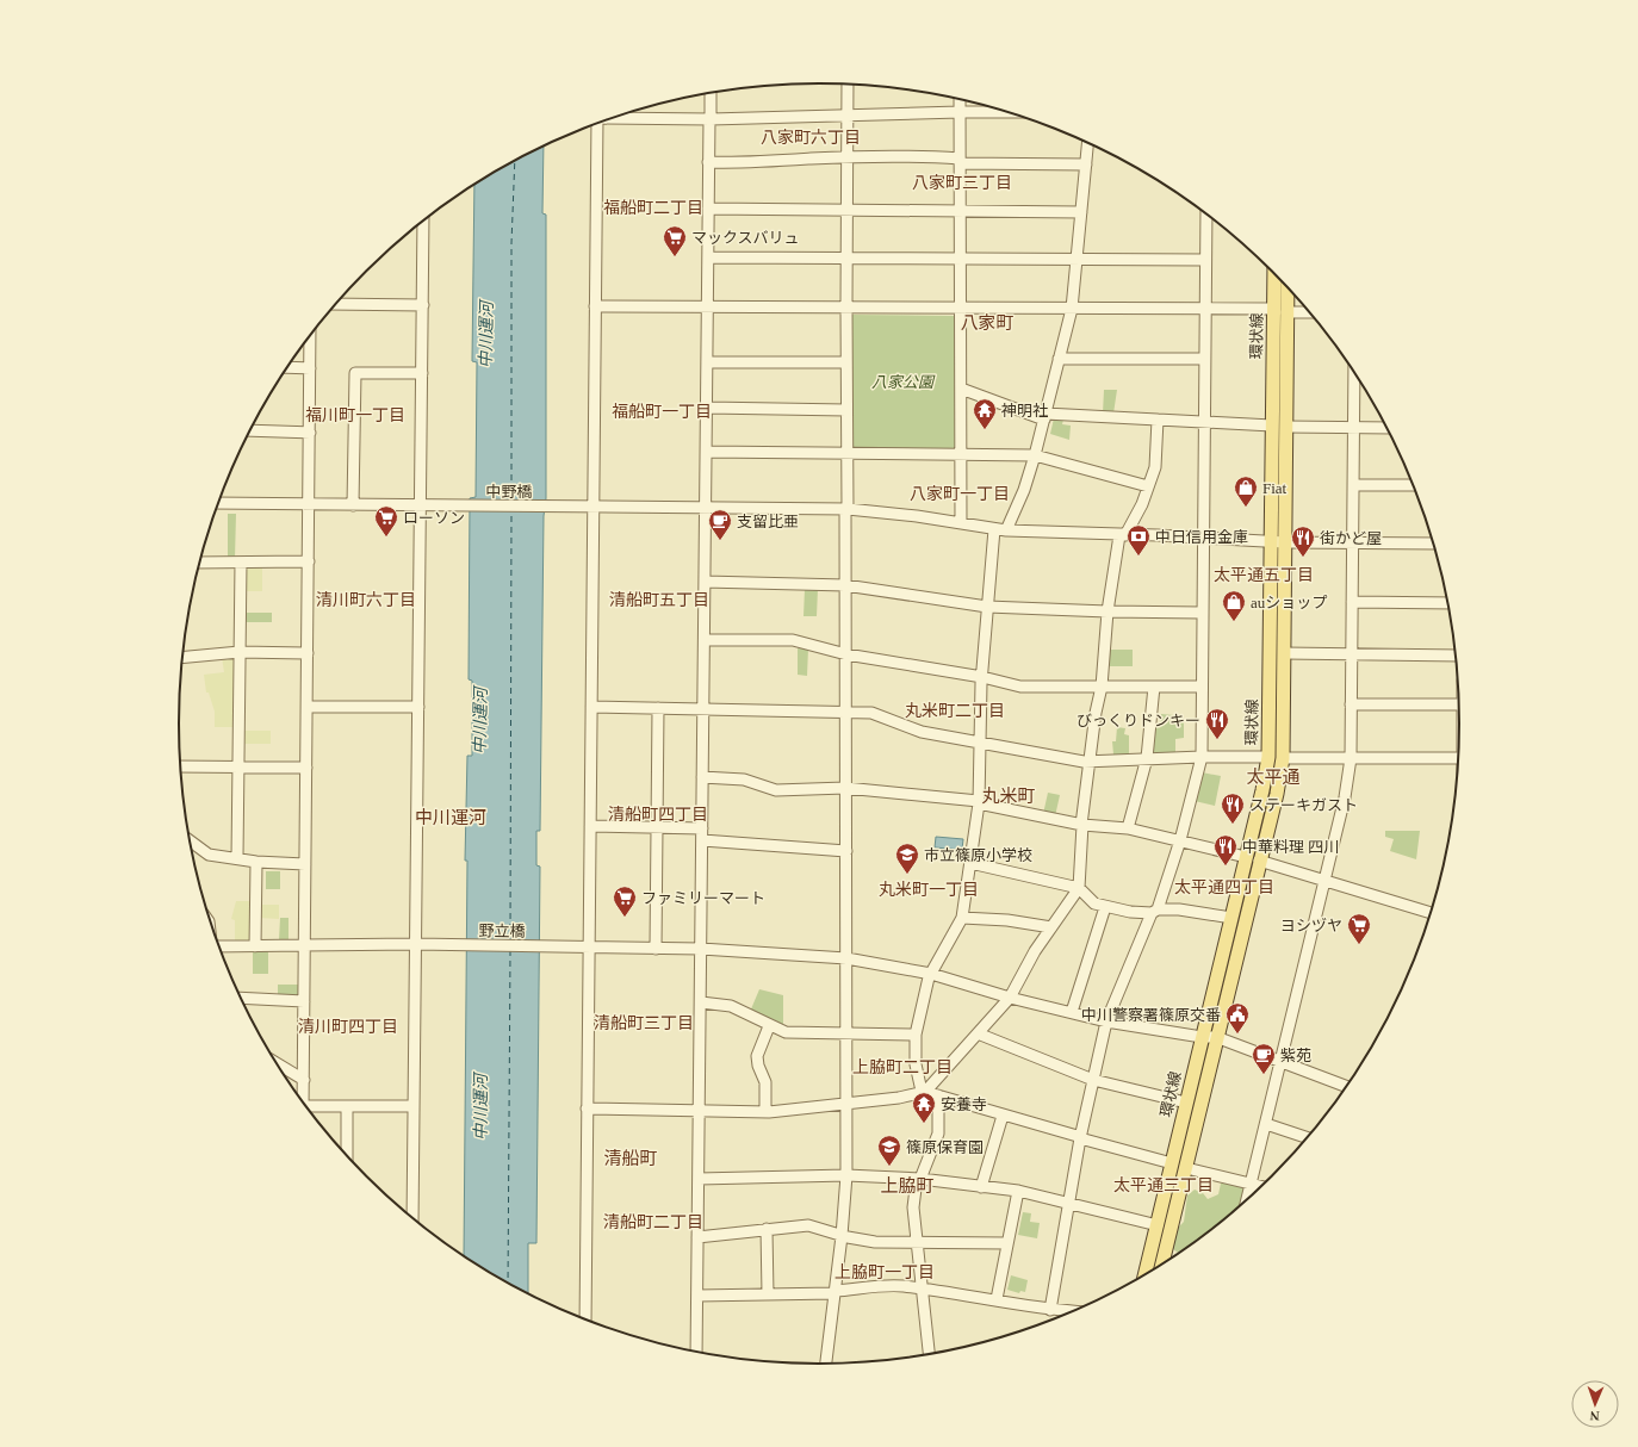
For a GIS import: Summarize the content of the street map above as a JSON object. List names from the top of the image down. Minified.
{"streets":{"main road":["環状線"],"street":["中野橋","野立橋"]},"crossings":[["環状線","中野橋"],["環状線","野立橋"]],"districts":["八家町六丁目","八家町三丁目","福船町二丁目","八家町","福船町一丁目","福川町一丁目","八家町一丁目","太平通五丁目","清川町六丁目","清船町五丁目","丸米町二丁目","太平通","丸米町","清船町四丁目","中川運河","太平通四丁目","丸米町一丁目","清船町三丁目","清川町四丁目","上脇町二丁目","清船町","太平通三丁目","上脇町","清船町二丁目","上脇町一丁目"],"water":["中川運河"],"parks":["八家公園"],"places":{"supermarket":["マックスバリュ","ローソン","ファミリーマート","ヨシヅヤ"],"temple":["神明社","安養寺"],"shop":["Fiat","auショップ"],"cafe":["支留比亜","紫苑"],"bank":["中日信用金庫"],"restaurant":["街かど屋","びっくりドンキー","ステーキガスト","中華料理 四川"],"school or university":["市立篠原小学校","篠原保育園"],"public building":["中川警察署篠原交番"]},"north":"bottom"}
